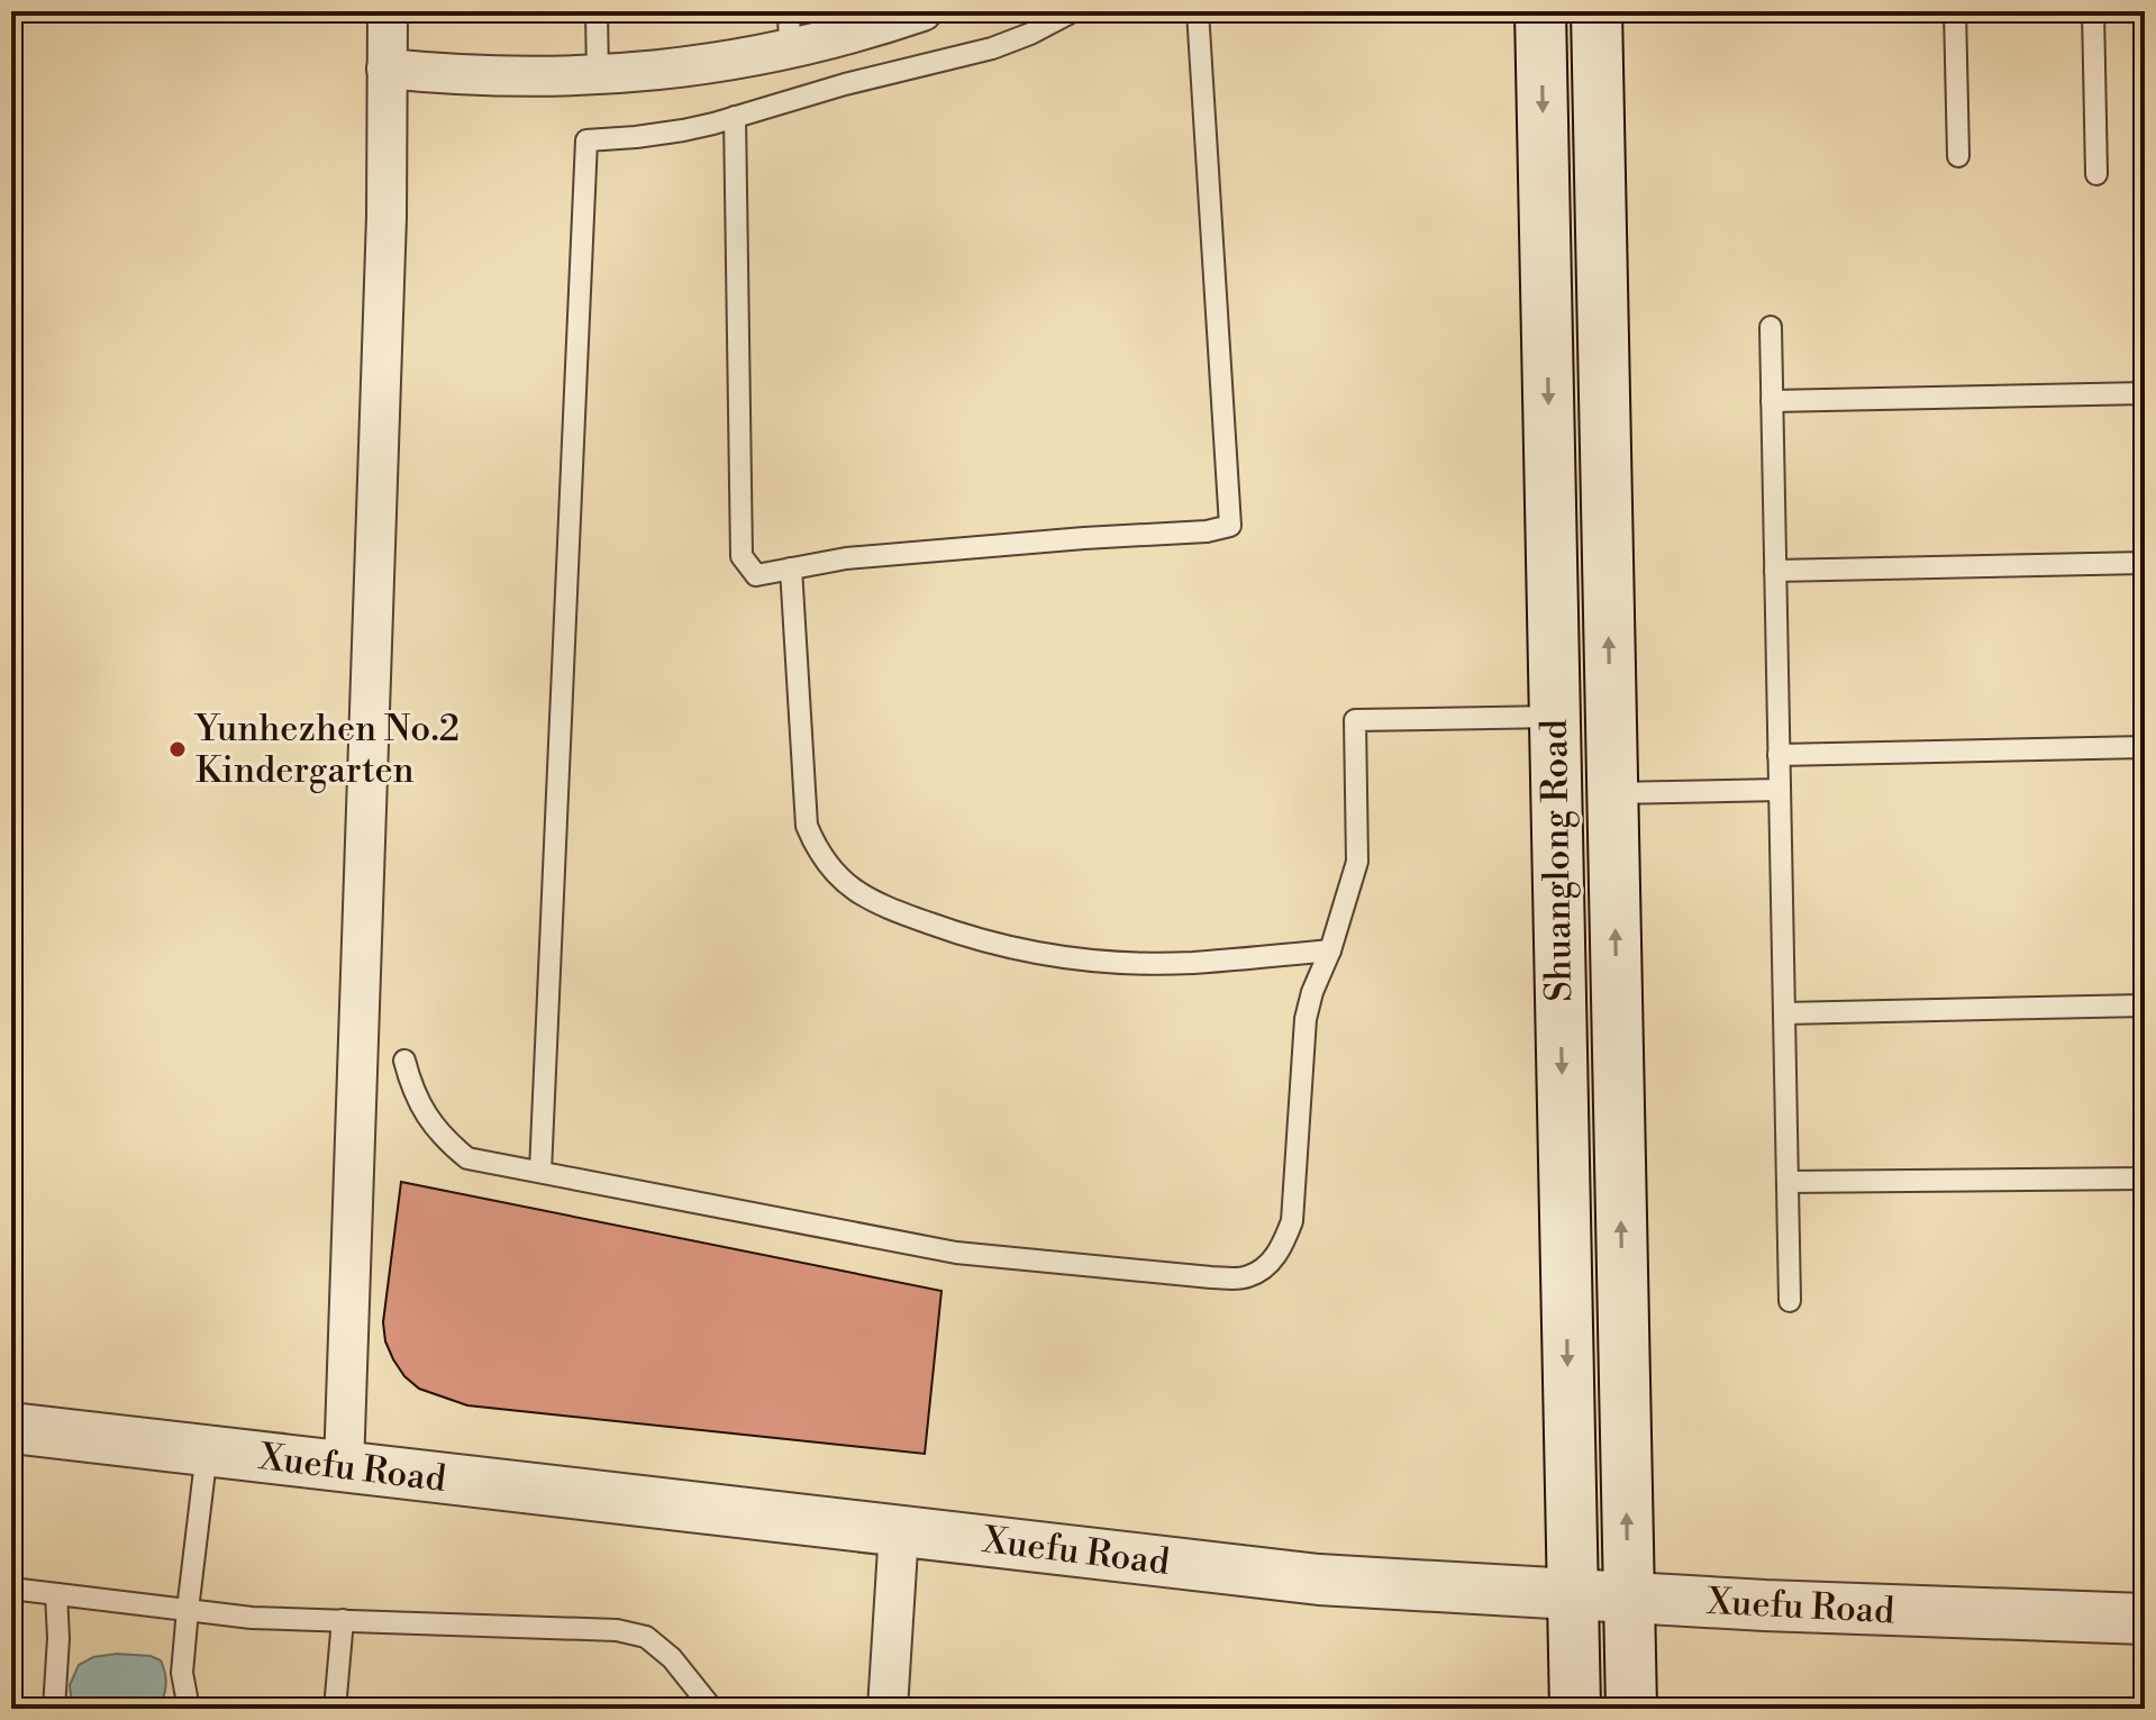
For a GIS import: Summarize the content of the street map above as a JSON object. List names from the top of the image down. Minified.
{"streets":{"main road":["Shuanglong Road","Xuefu Road"]},"crossings":[["Shuanglong Road","Xuefu Road"]],"places":["Yunhezhen No.2 Kindergarten"]}
